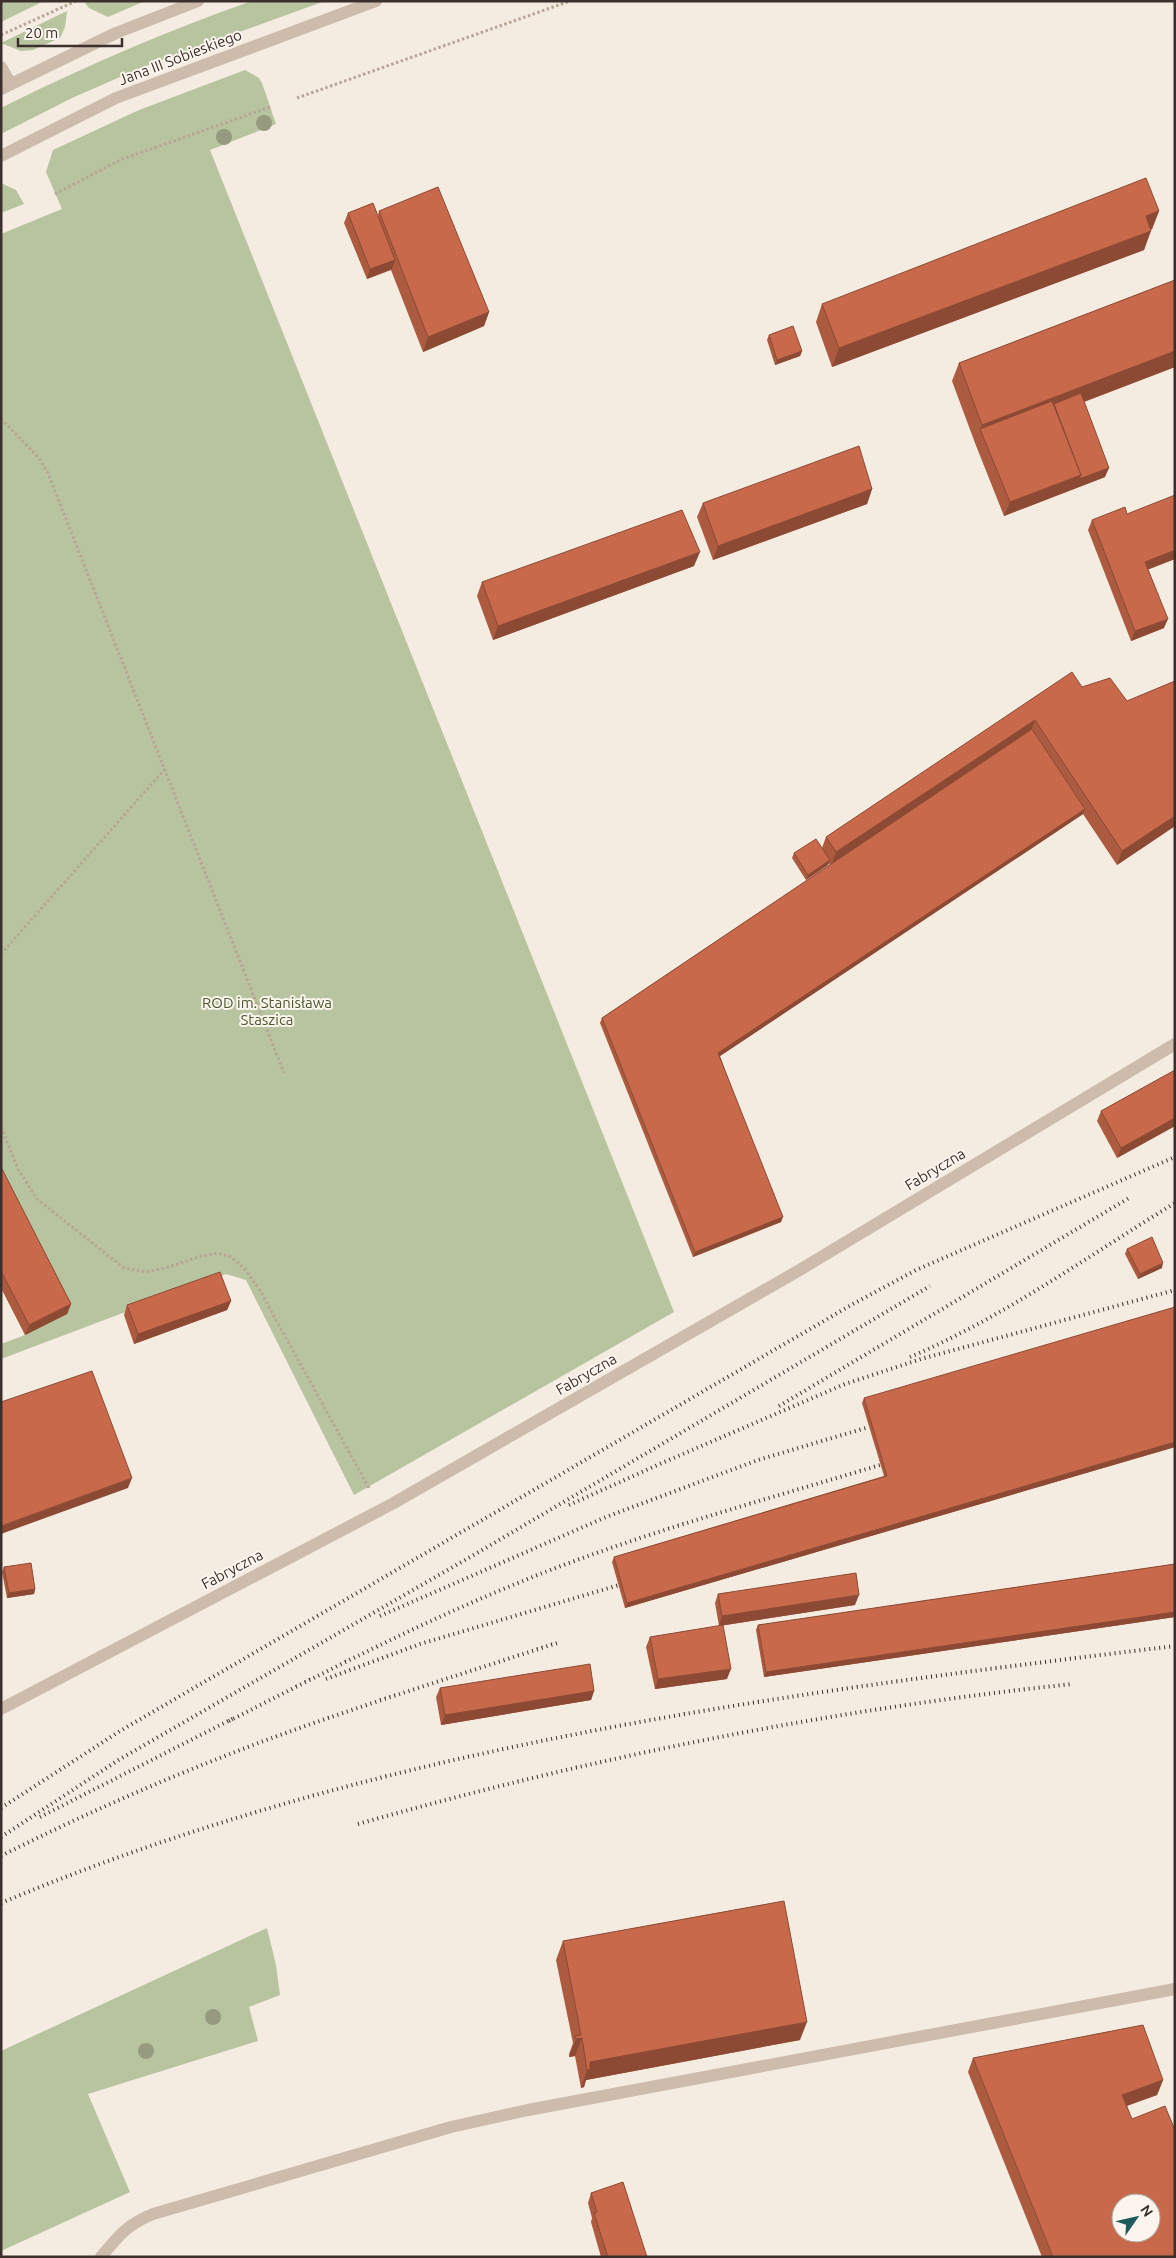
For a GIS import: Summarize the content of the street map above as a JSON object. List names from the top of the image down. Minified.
{"streets":{"street":["Jana III Sobieskiego","Fabryczna"]},"parks":["ROD im. Stanisława Staszica"],"scale_bar":"20 m","north":"top right"}
